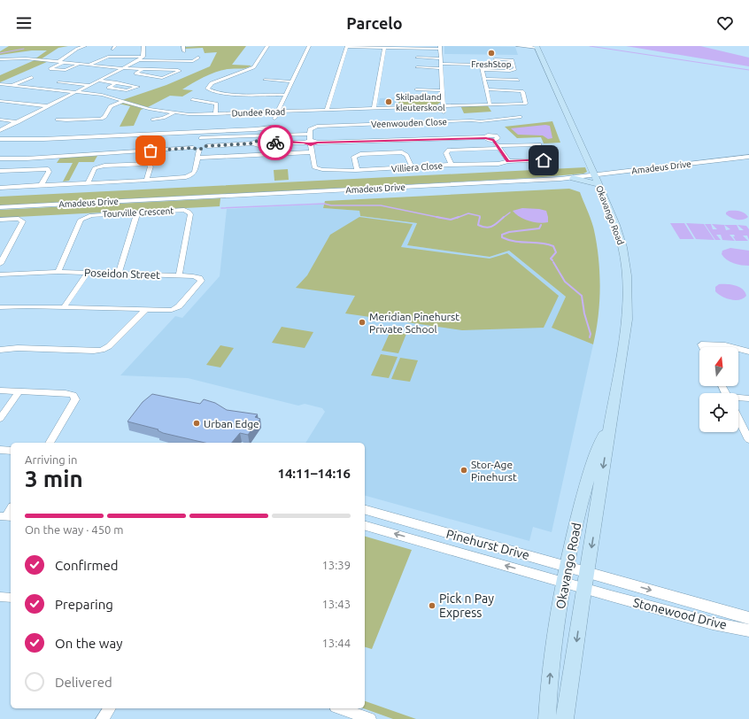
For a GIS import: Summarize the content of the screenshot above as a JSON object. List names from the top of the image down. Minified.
{"streets":{"main road":["Okavango Road"],"street":["Dundee Road","Veenwouden Close","Villiera Close","Amadeus Drive","Tourville Crescent","Poseidon Street","Pinehurst Drive","Stonewood Drive"]},"crossings":[["Amadeus Drive","Okavango Road"],["Tourville Crescent","Poseidon Street"],["Okavango Road","Pinehurst Drive"],["Pinehurst Drive","Stonewood Drive"]],"places":["FreshStop","Skilpadland kleuterskool","Meridian Pinehurst Private School","Urban Edge","Stor-Age Pinehurst","Pick n Pay Express"],"north":"top","page":{"header":"Parcelo","heading":["3 min","Arriving in","14:11–14:16"],"bar":"On the way · 450 m","list":[["Confirmed","13:39"],["Preparing","13:43"],["On the way","13:44"],"Delivered"]}}
